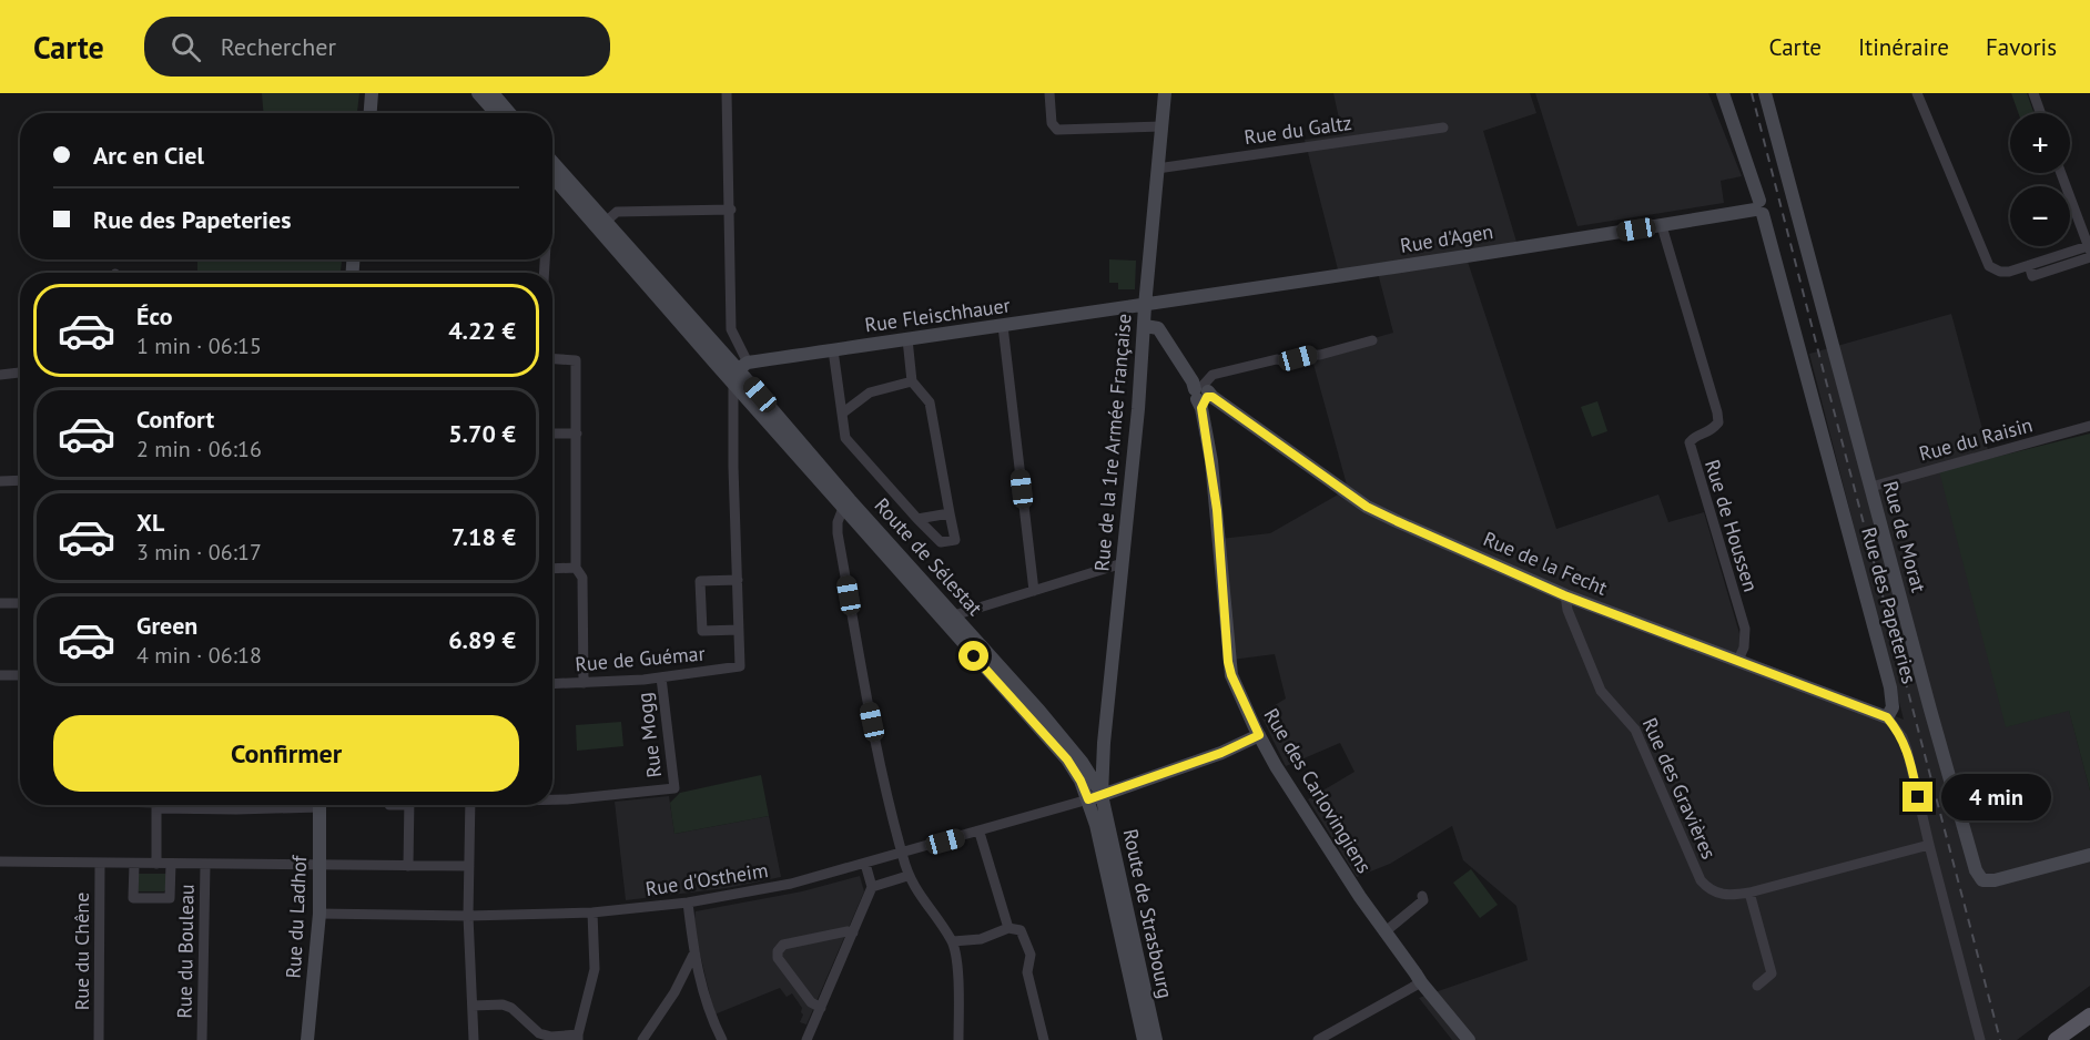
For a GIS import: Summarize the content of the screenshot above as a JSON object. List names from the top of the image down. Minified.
{"streets":{"street":["Rue du Galtz","Rue d'Agen","Rue Fleischhauer","Rue du Raisin","Rue de la 1re Armée Française","Rue de Houssen","Rue de Morat","Route de Sélestat","Rue de la Fecht","Rue des Papeteries","Rue de Guémar","Rue Mogg","Rue des Gravières","Rue des Carlovingiens","Rue d'Ostheim","Route de Strasbourg","Rue du Ladhof","Rue du Chêne","Rue du Bouleau"]},"crossings":[["Rue du Galtz","Rue de la 1re Armée Française"],["Rue d'Agen","Rue Fleischhauer"],["Rue d'Agen","Rue de la 1re Armée Française"],["Rue d'Agen","Rue de Houssen"],["Rue d'Agen","Rue des Papeteries"],["Rue Fleischhauer","Rue de la 1re Armée Française"],["Rue Fleischhauer","Route de Sélestat"],["Rue du Raisin","Rue de Morat"],["Rue de la 1re Armée Française","Route de Sélestat"],["Rue de la 1re Armée Française","Rue de la Fecht"],["Rue de la 1re Armée Française","Rue d'Ostheim"],["Rue de la 1re Armée Française","Route de Strasbourg"],["Rue de Houssen","Rue de la Fecht"],["Route de Sélestat","Rue d'Ostheim"],["Route de Sélestat","Route de Strasbourg"],["Rue de la Fecht","Rue des Papeteries"],["Rue de la Fecht","Rue des Gravières"],["Rue de la Fecht","Rue des Carlovingiens"],["Rue de Guémar","Rue Mogg"],["Rue d'Ostheim","Route de Strasbourg"],["Rue d'Ostheim","Rue du Ladhof"]],"page":{"header":"Carte","search":"Rechercher","nav":["Carte","Itinéraire","Favoris"],"map_buttons":["+","−"],"banner":["Arc en Ciel","Rue des Papeteries"],"list":[{"name":"Éco","note":"1 min · 06:15","value":"4.22 €"},{"name":"Confort","note":"2 min · 06:16","value":"5.70 €"},{"name":"XL","note":"3 min · 06:17","value":"7.18 €"},{"name":"Green","note":"4 min · 06:18","value":"6.89 €"}],"buttons":"Confirmer","bubble":"4 min"}}
